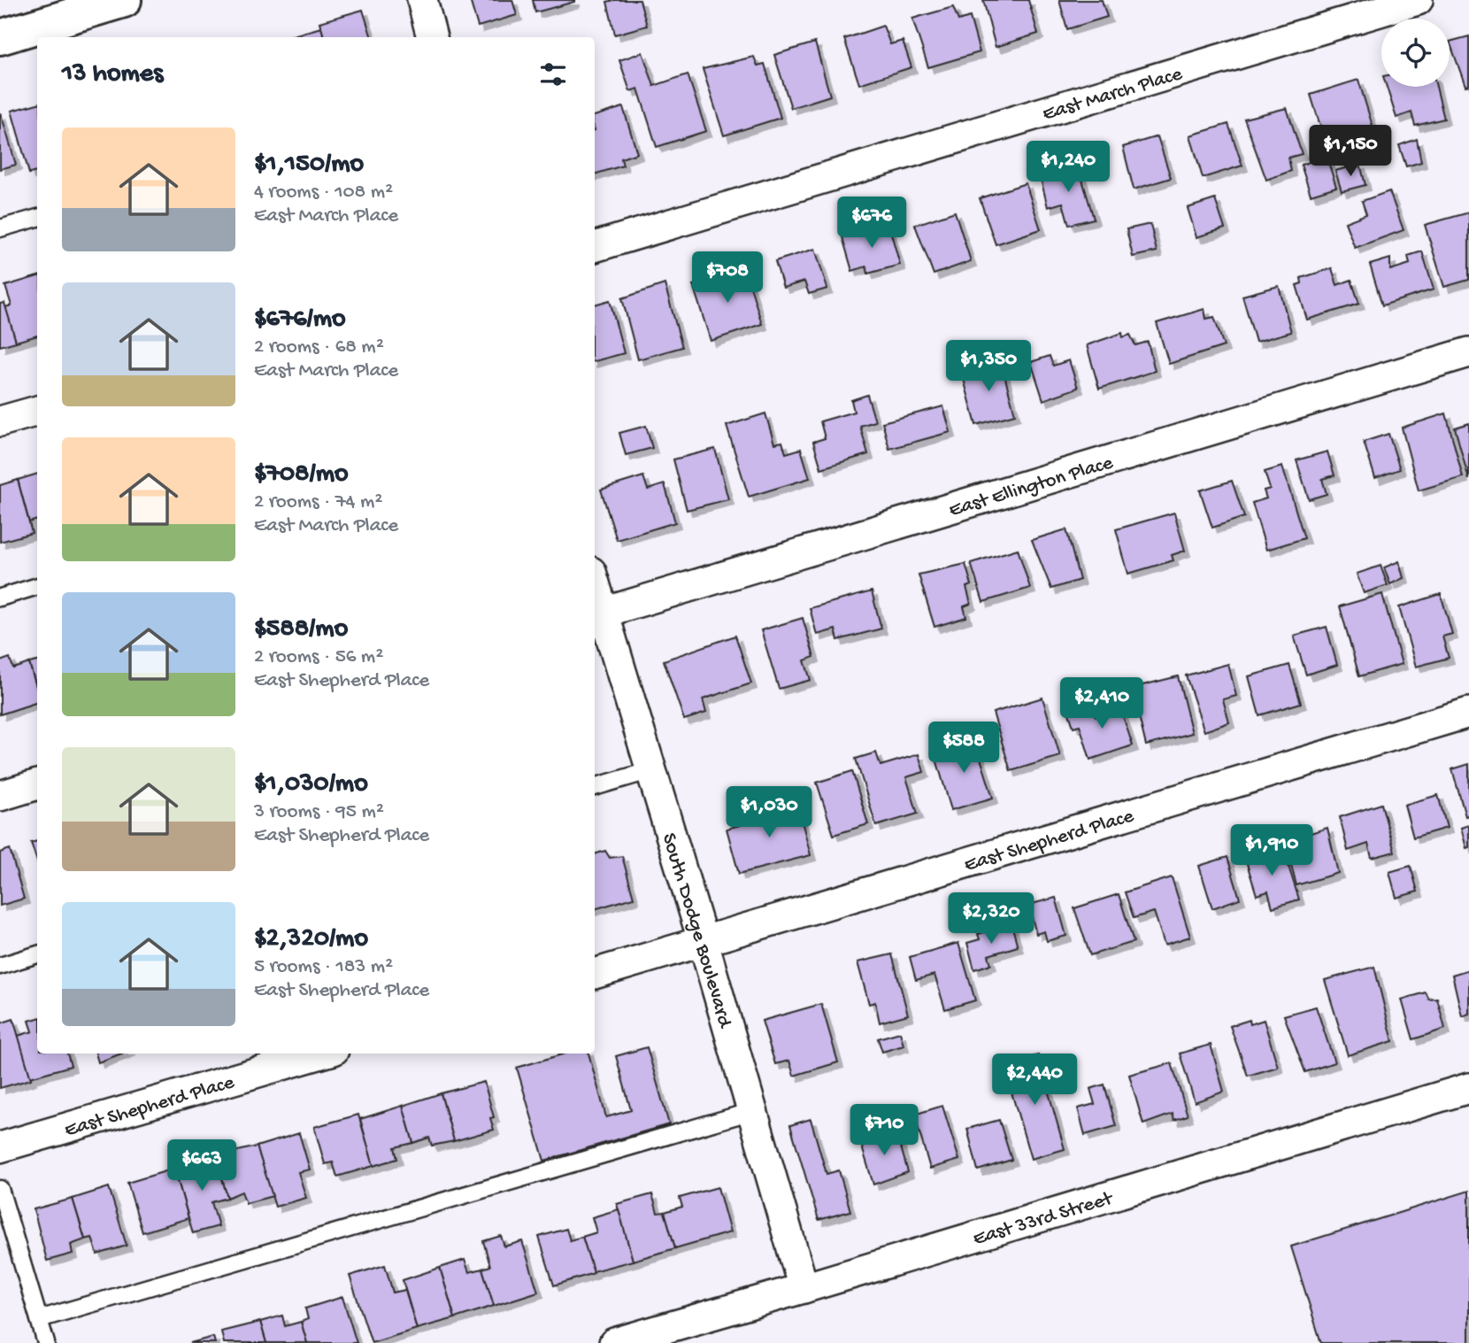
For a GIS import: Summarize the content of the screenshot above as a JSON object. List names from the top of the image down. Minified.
{"streets":{"street":["East March Place","East Ellington Place","East Shepherd Place","South Dodge Boulevard","East 33rd Street"]},"crossings":[["East Ellington Place","South Dodge Boulevard"],["East Shepherd Place","South Dodge Boulevard"],["South Dodge Boulevard","East 33rd Street"]],"page":{"heading":"13 homes","list":[{"name":"$1,150/mo","note":"4 rooms · 108 m² · East March Place"},{"name":"$676/mo","note":"2 rooms · 68 m² · East March Place"},{"name":"$708/mo","note":"2 rooms · 74 m² · East March Place"},{"name":"$588/mo","note":"2 rooms · 56 m² · East Shepherd Place"},{"name":"$1,030/mo","note":"3 rooms · 95 m² · East Shepherd Place"},{"name":"$2,320/mo","note":"5 rooms · 183 m² · East Shepherd Place"}],"price":["$1,150","$1,240","$676","$708","$1,350","$2,410","$588","$1,030","$1,910","$2,320","$2,440","$710","$663"]}}
